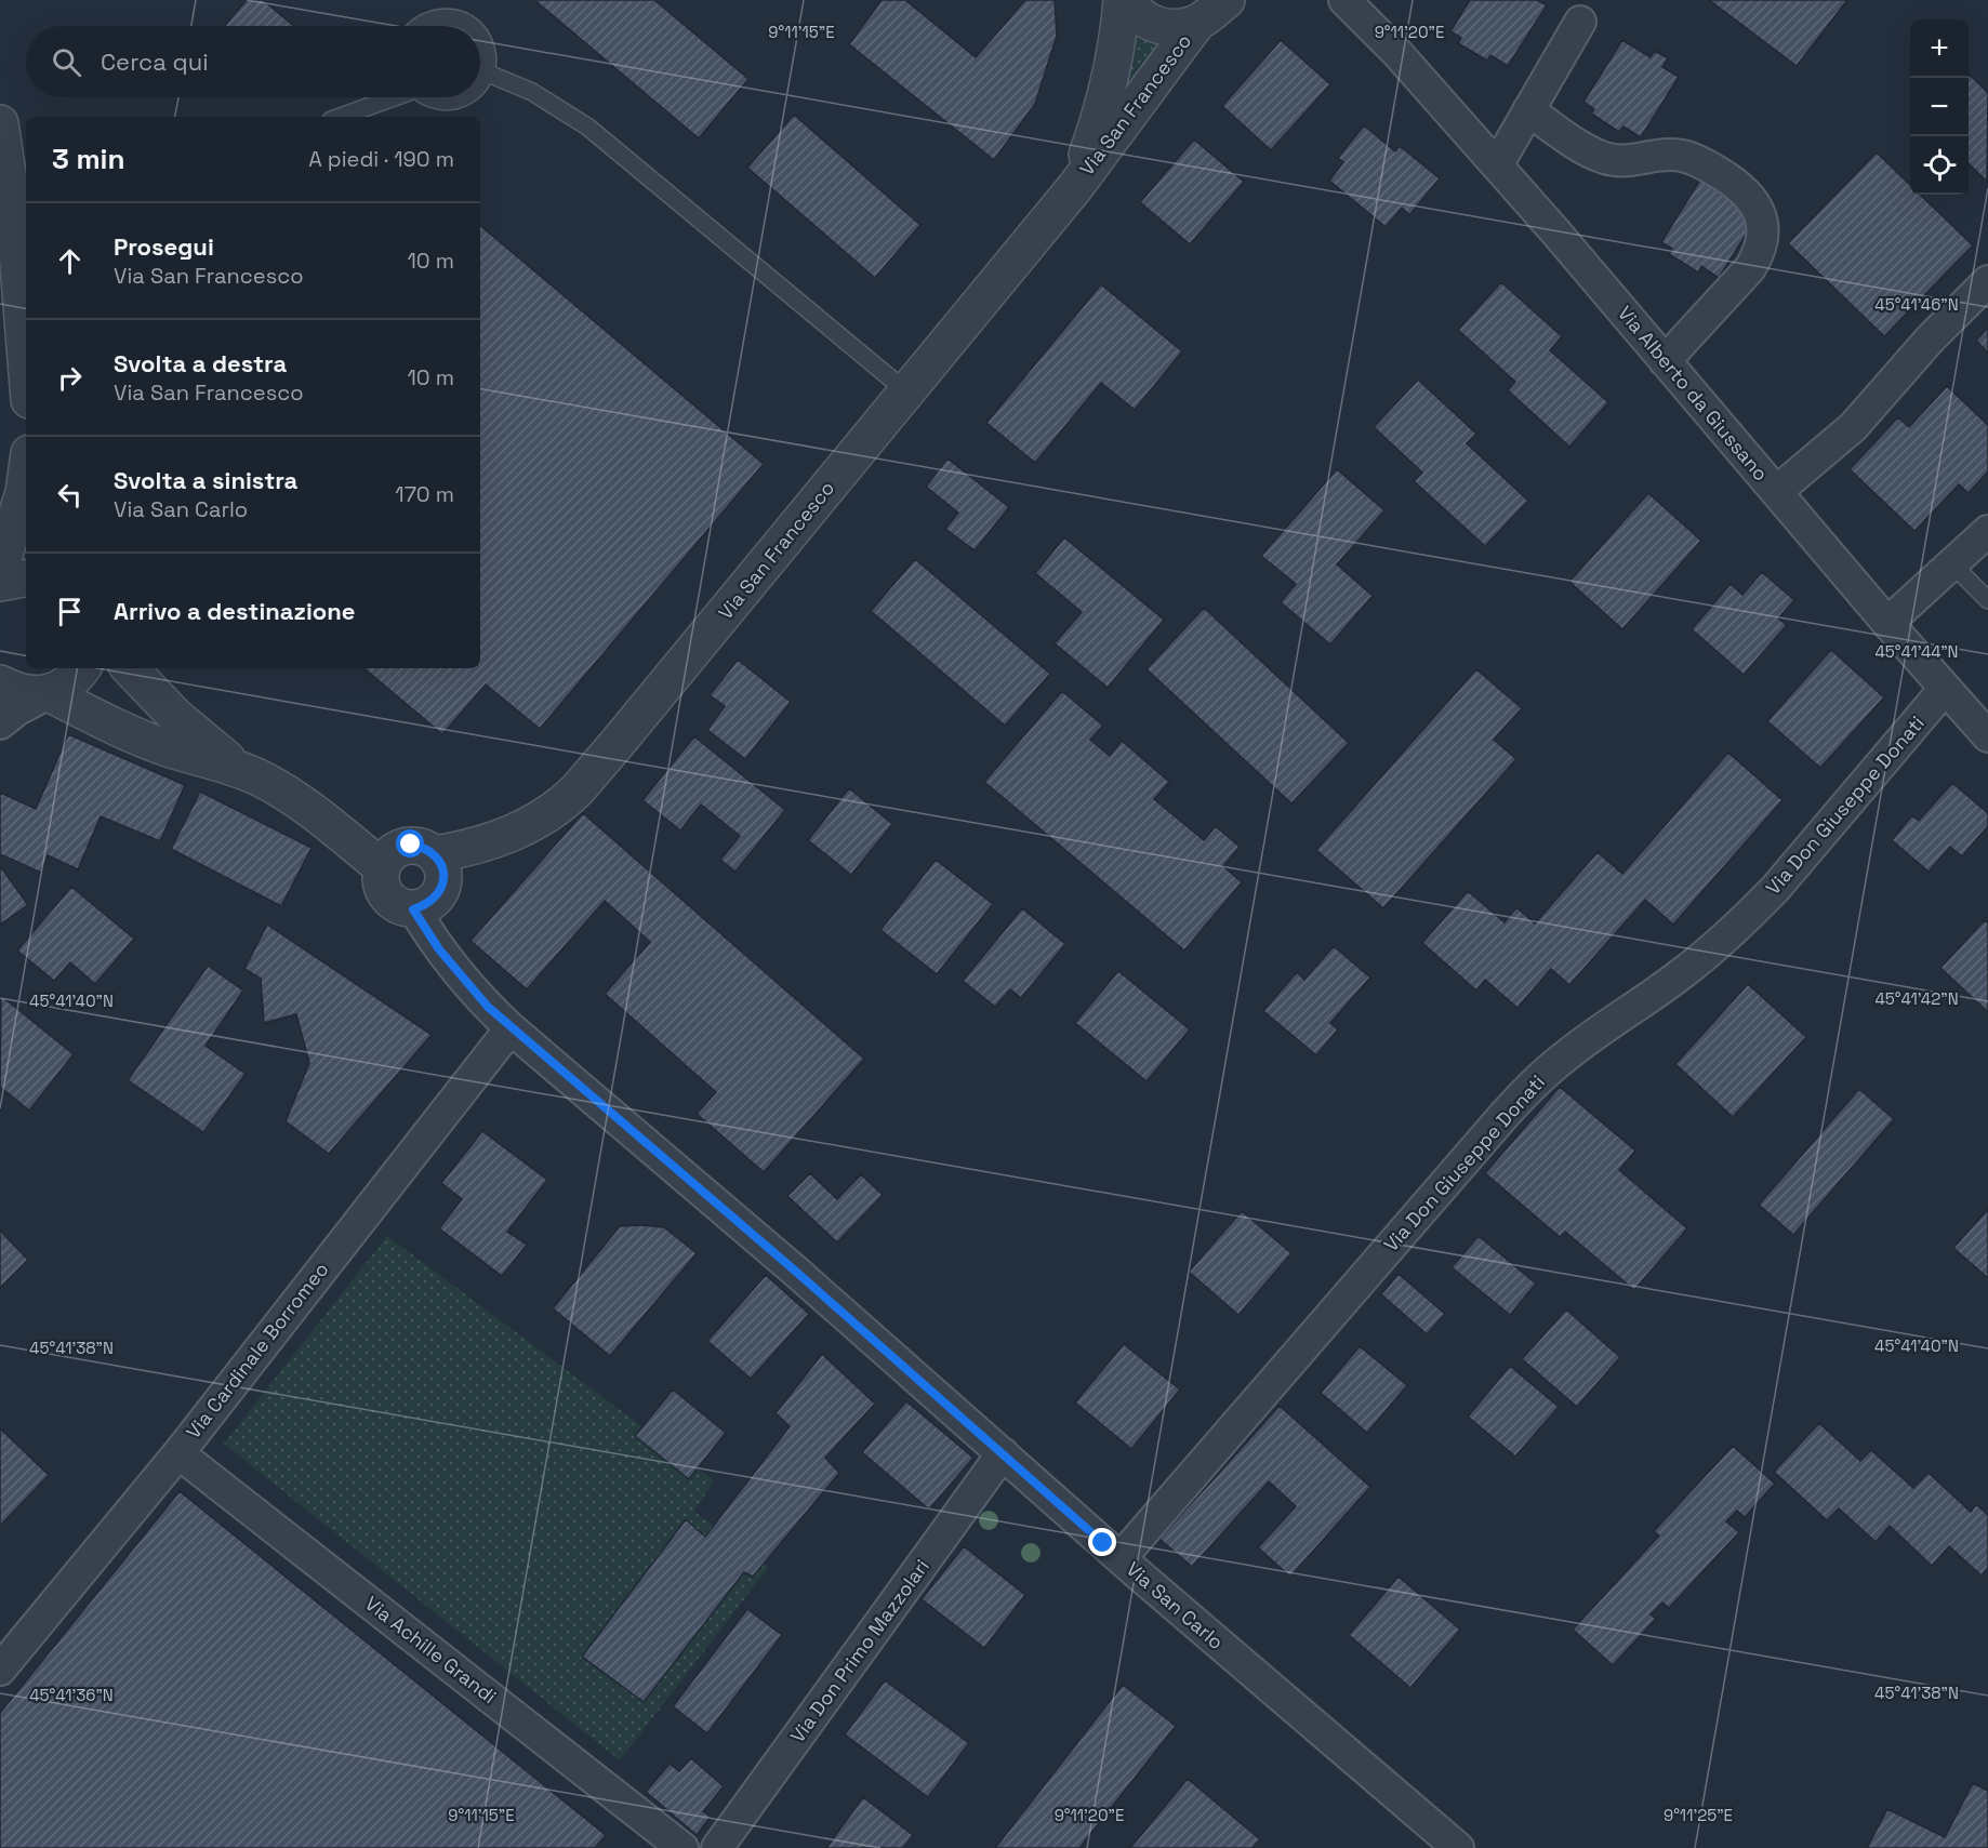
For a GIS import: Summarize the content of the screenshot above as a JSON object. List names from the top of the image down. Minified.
{"streets":{"street":["Via San Francesco","Via Alberto da Giussano","Via Don Giuseppe Donati","Via Cardinale Borromeo","Via San Carlo","Via Achille Grandi","Via Don Primo Mazzolari"]},"crossings":[["Via San Francesco","Via San Carlo"],["Via Alberto da Giussano","Via Don Giuseppe Donati"],["Via Don Giuseppe Donati","Via San Carlo"],["Via Cardinale Borromeo","Via San Carlo"],["Via Cardinale Borromeo","Via Achille Grandi"],["Via San Carlo","Via Don Primo Mazzolari"]],"page":{"map_buttons":["+","−"],"search":"Cerca qui","heading":["3 min","A piedi · 190 m"],"list":[["Prosegui","Via San Francesco","10 m"],["Svolta a destra","Via San Francesco","10 m"],["Svolta a sinistra","Via San Carlo","170 m"],"Arrivo a destinazione"]},"coordinates":["9°11'15\"E","9°11'20\"E","45°41'46\"N","45°41'44\"N","45°41'42\"N","45°41'40\"N","45°41'38\"N","45°41'36\"N","9°11'25\"E"]}
